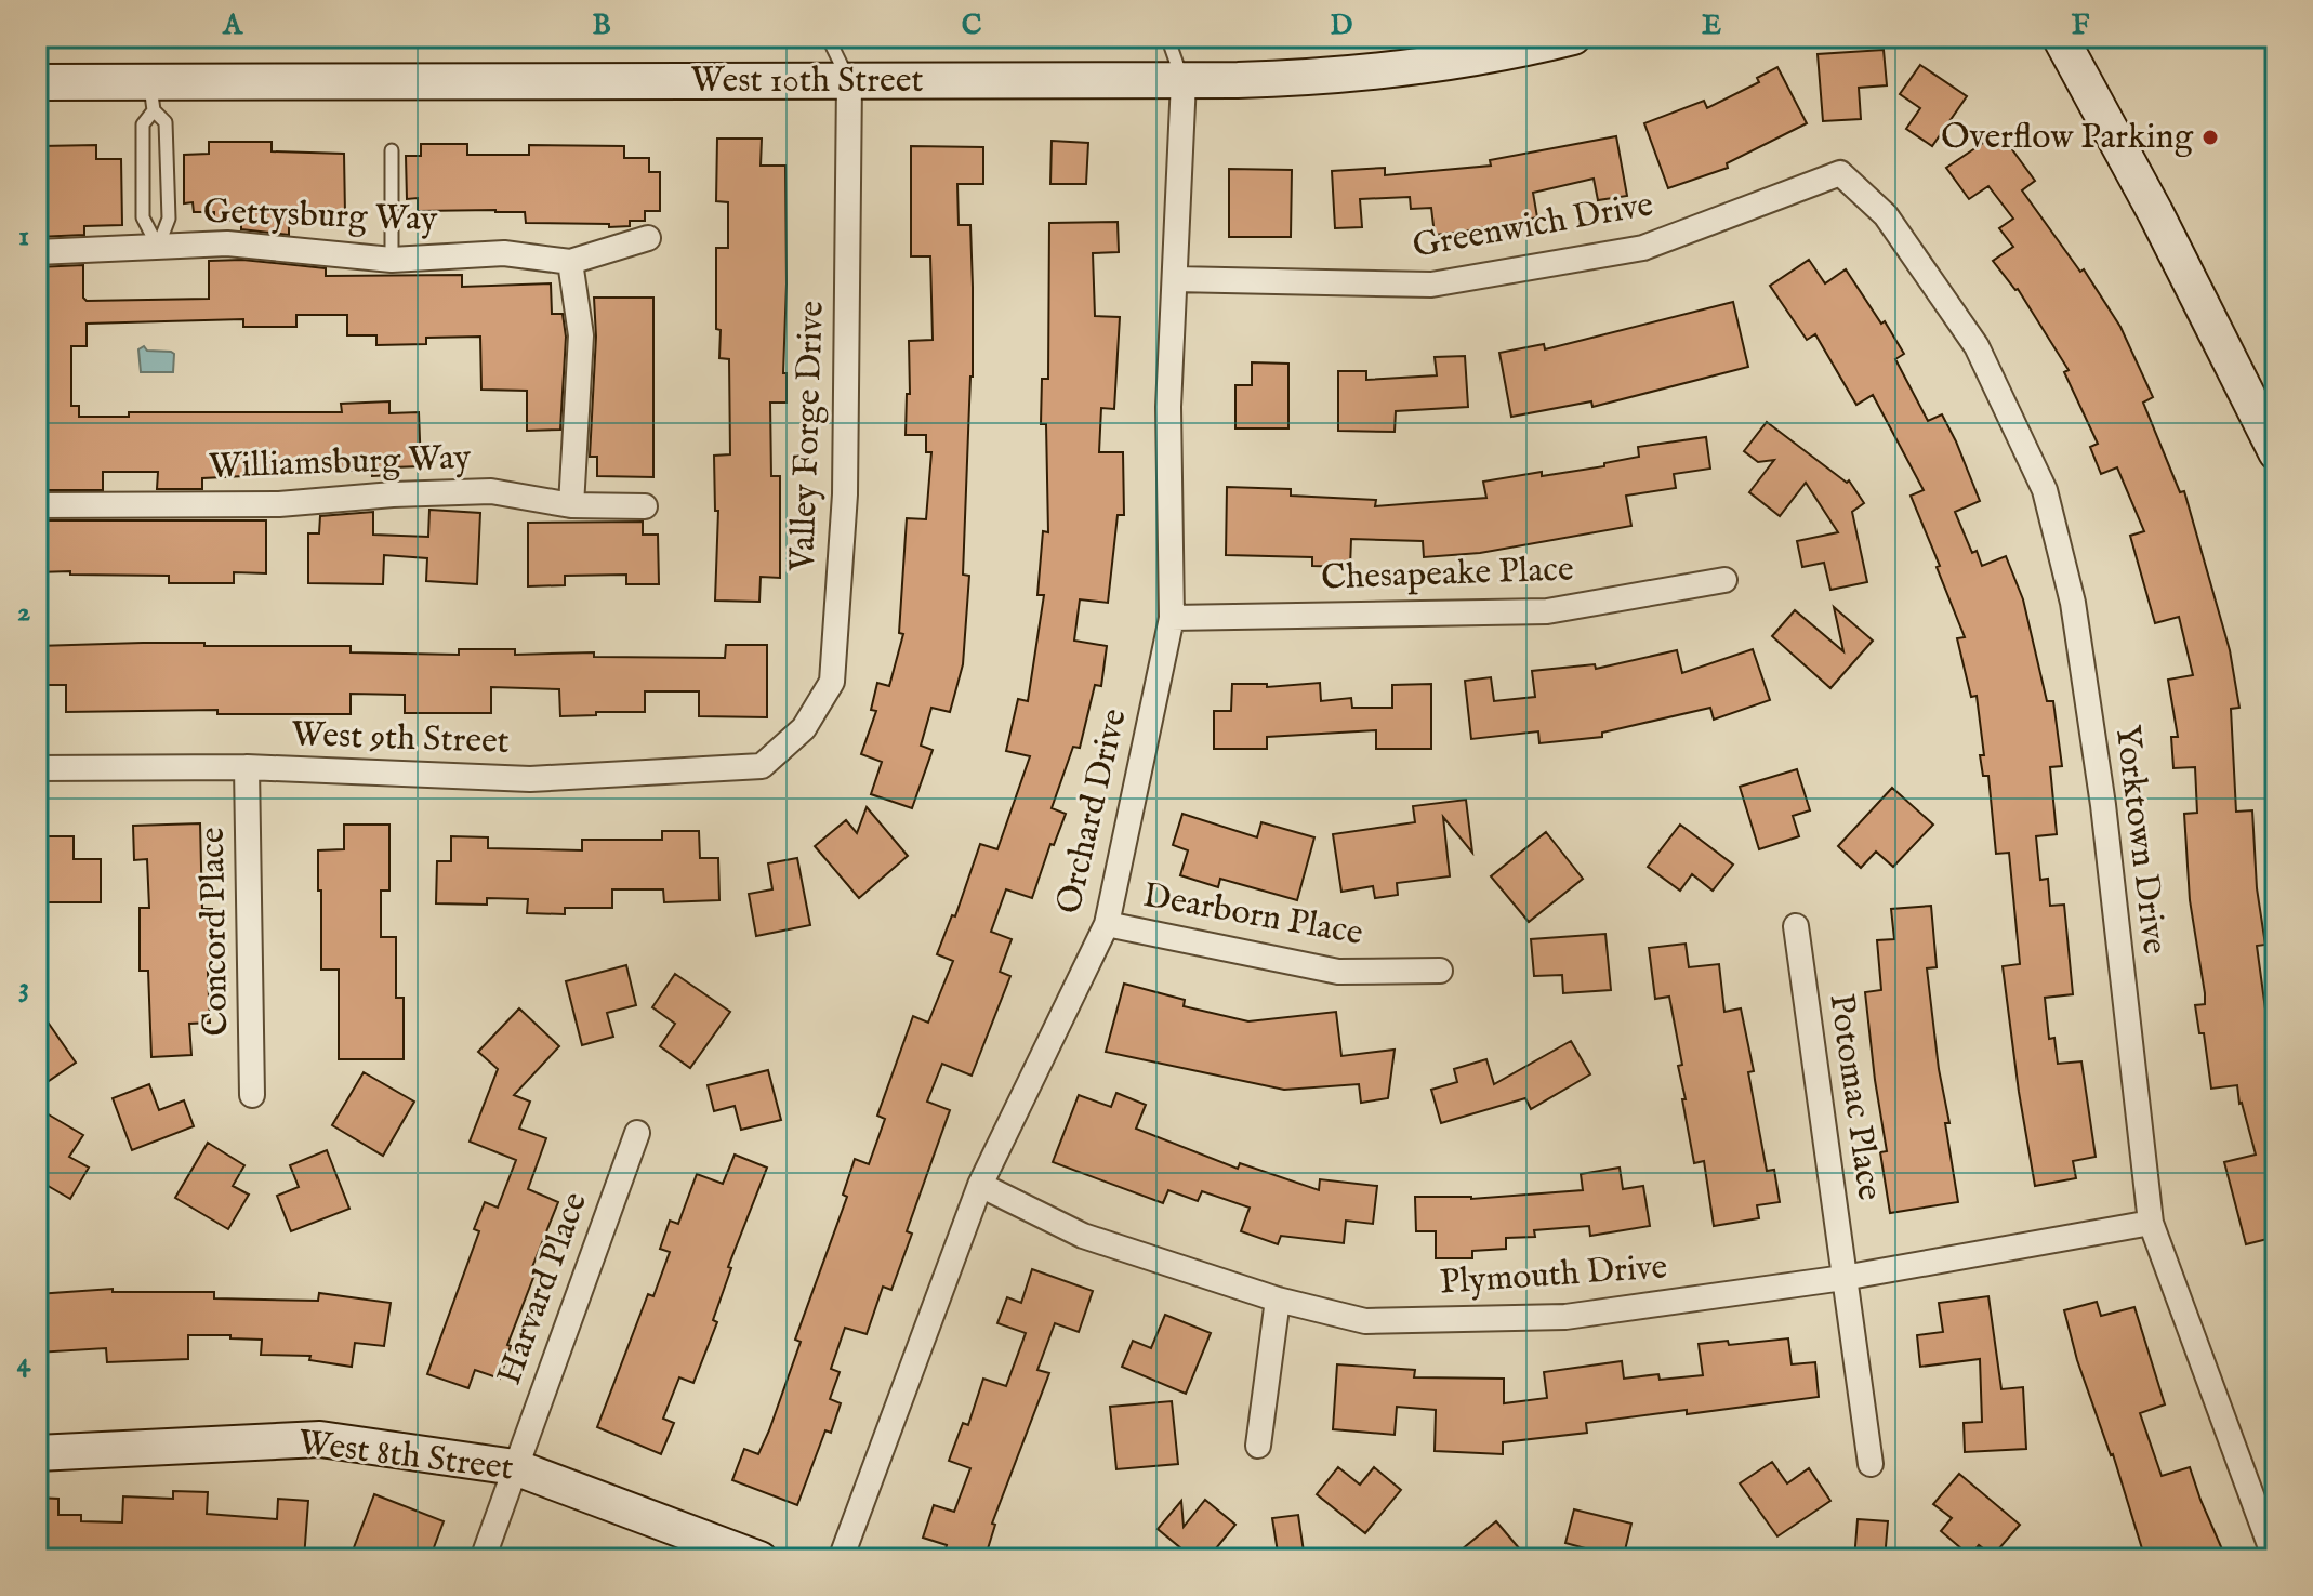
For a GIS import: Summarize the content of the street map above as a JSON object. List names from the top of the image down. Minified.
{"streets":{"street":["West 10th Street","Gettysburg Way","Greenwich Drive","Valley Forge Drive","Williamsburg Way","Chesapeake Place","West 9th Street","Orchard Drive","Yorktown Drive","Dearborn Place","Concord Place","Potomac Place","Plymouth Drive","Harvard Place","West 8th Street"]},"crossings":[["West 10th Street","Valley Forge Drive"],["West 10th Street","Orchard Drive"],["Greenwich Drive","Orchard Drive"],["Greenwich Drive","Yorktown Drive"],["Valley Forge Drive","West 9th Street"],["Chesapeake Place","Orchard Drive"],["West 9th Street","Concord Place"],["Orchard Drive","Dearborn Place"],["Orchard Drive","Plymouth Drive"],["Yorktown Drive","Plymouth Drive"],["Potomac Place","Plymouth Drive"],["Harvard Place","West 8th Street"]],"places":["Overflow Parking"],"grid":{"columns":["A","B","C","D","E","F"],"rows":["1","2","3","4"]}}
